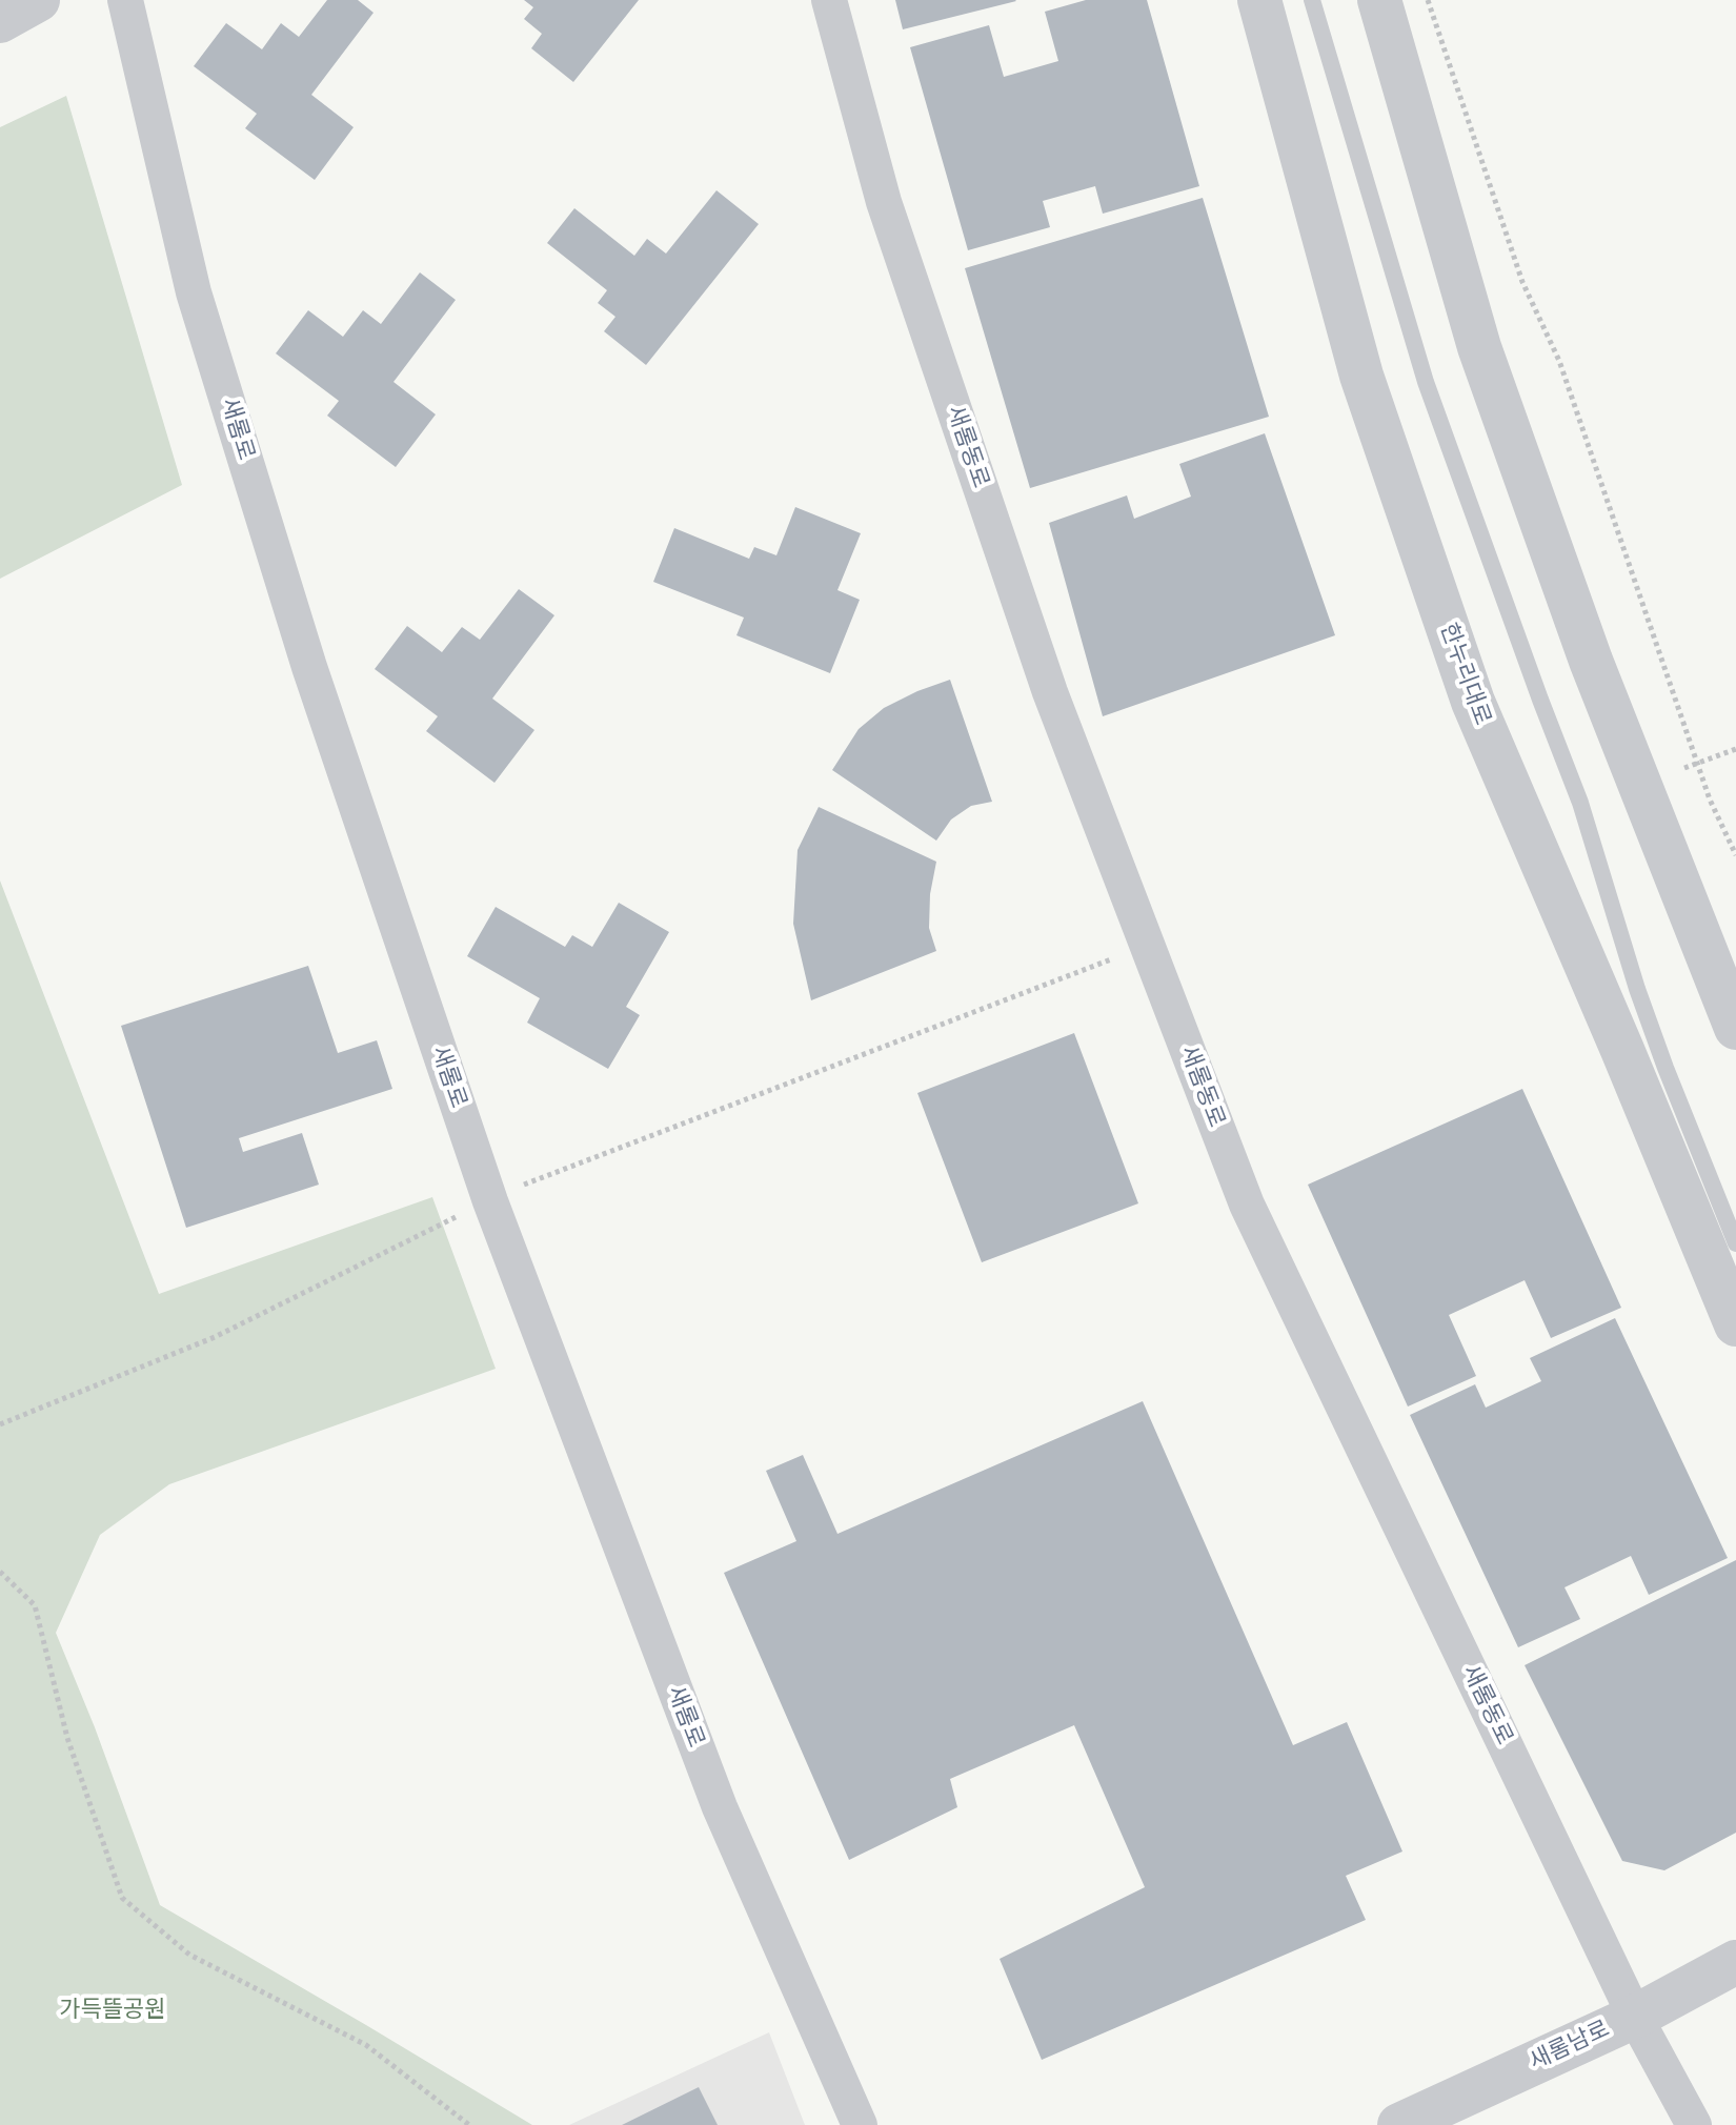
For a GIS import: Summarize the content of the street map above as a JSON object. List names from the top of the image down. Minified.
{"streets":{"street":["새롬로","새롬동로","한누리대로","새롬남로"]},"crossings":[["새롬동로","새롬남로"]],"parks":["가득뜰공원"]}
